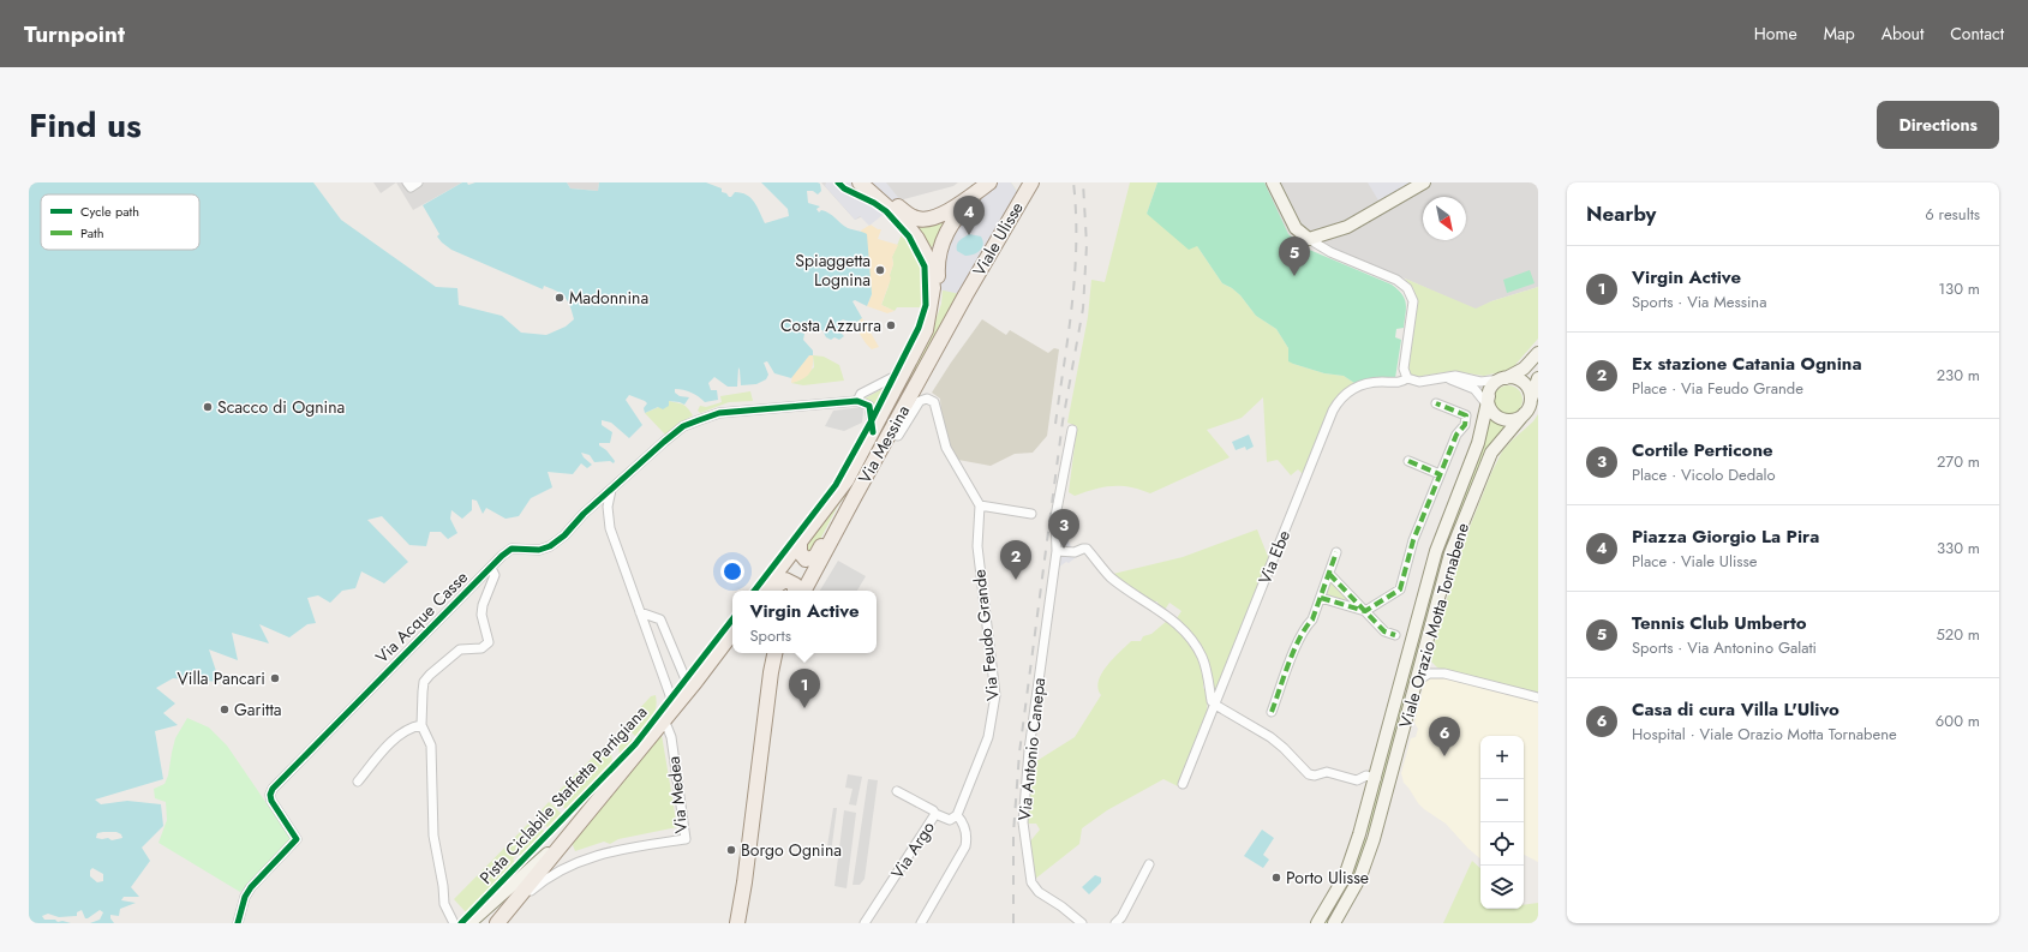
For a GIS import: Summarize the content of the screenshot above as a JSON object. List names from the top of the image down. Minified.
{"streets":{"main road":["Viale Ulisse","Via Messina","Viale Orazio Motta Tornabene"],"street":["Via Ebe","Via Acque Casse","Via Feudo Grande","Via Antonio Canepa","Via Medea","Via Argo"],"cycle path":["Pista Ciclabile Staffetta Partigiana"]},"crossings":[["Viale Ulisse","Via Messina"],["Via Ebe","Viale Orazio Motta Tornabene"]],"places":["Spiaggetta Lognina","Madonnina","Costa Azzurra","Scacco di Ognina","Villa Pancari","Garitta","Borgo Ognina","Porto Ulisse"],"legend":["Cycle path","Path"],"north":"bottom right","page":{"header":"Turnpoint","nav":["Home","Map","About","Contact"],"title":"Find us","buttons":"Directions","heading":["Nearby","6 results"],"pins":["4","5","3","2","1","6"],"list":[{"mark":"1","name":"Virgin Active","note":"Sports · Via Messina","value":"130 m"},{"mark":"2","name":"Ex stazione Catania Ognina","note":"Place · Via Feudo Grande","value":"230 m"},{"mark":"3","name":"Cortile Perticone","note":"Place · Vicolo Dedalo","value":"270 m"},{"mark":"4","name":"Piazza Giorgio La Pira","note":"Place · Viale Ulisse","value":"330 m"},{"mark":"5","name":"Tennis Club Umberto","note":"Sports · Via Antonino Galati","value":"520 m"},{"mark":"6","name":"Casa di cura Villa L'Ulivo","note":"Hospital · Viale Orazio Motta Tornabene","value":"600 m"}],"popup":["Virgin Active","Sports"],"map_buttons":["+","−"]}}
